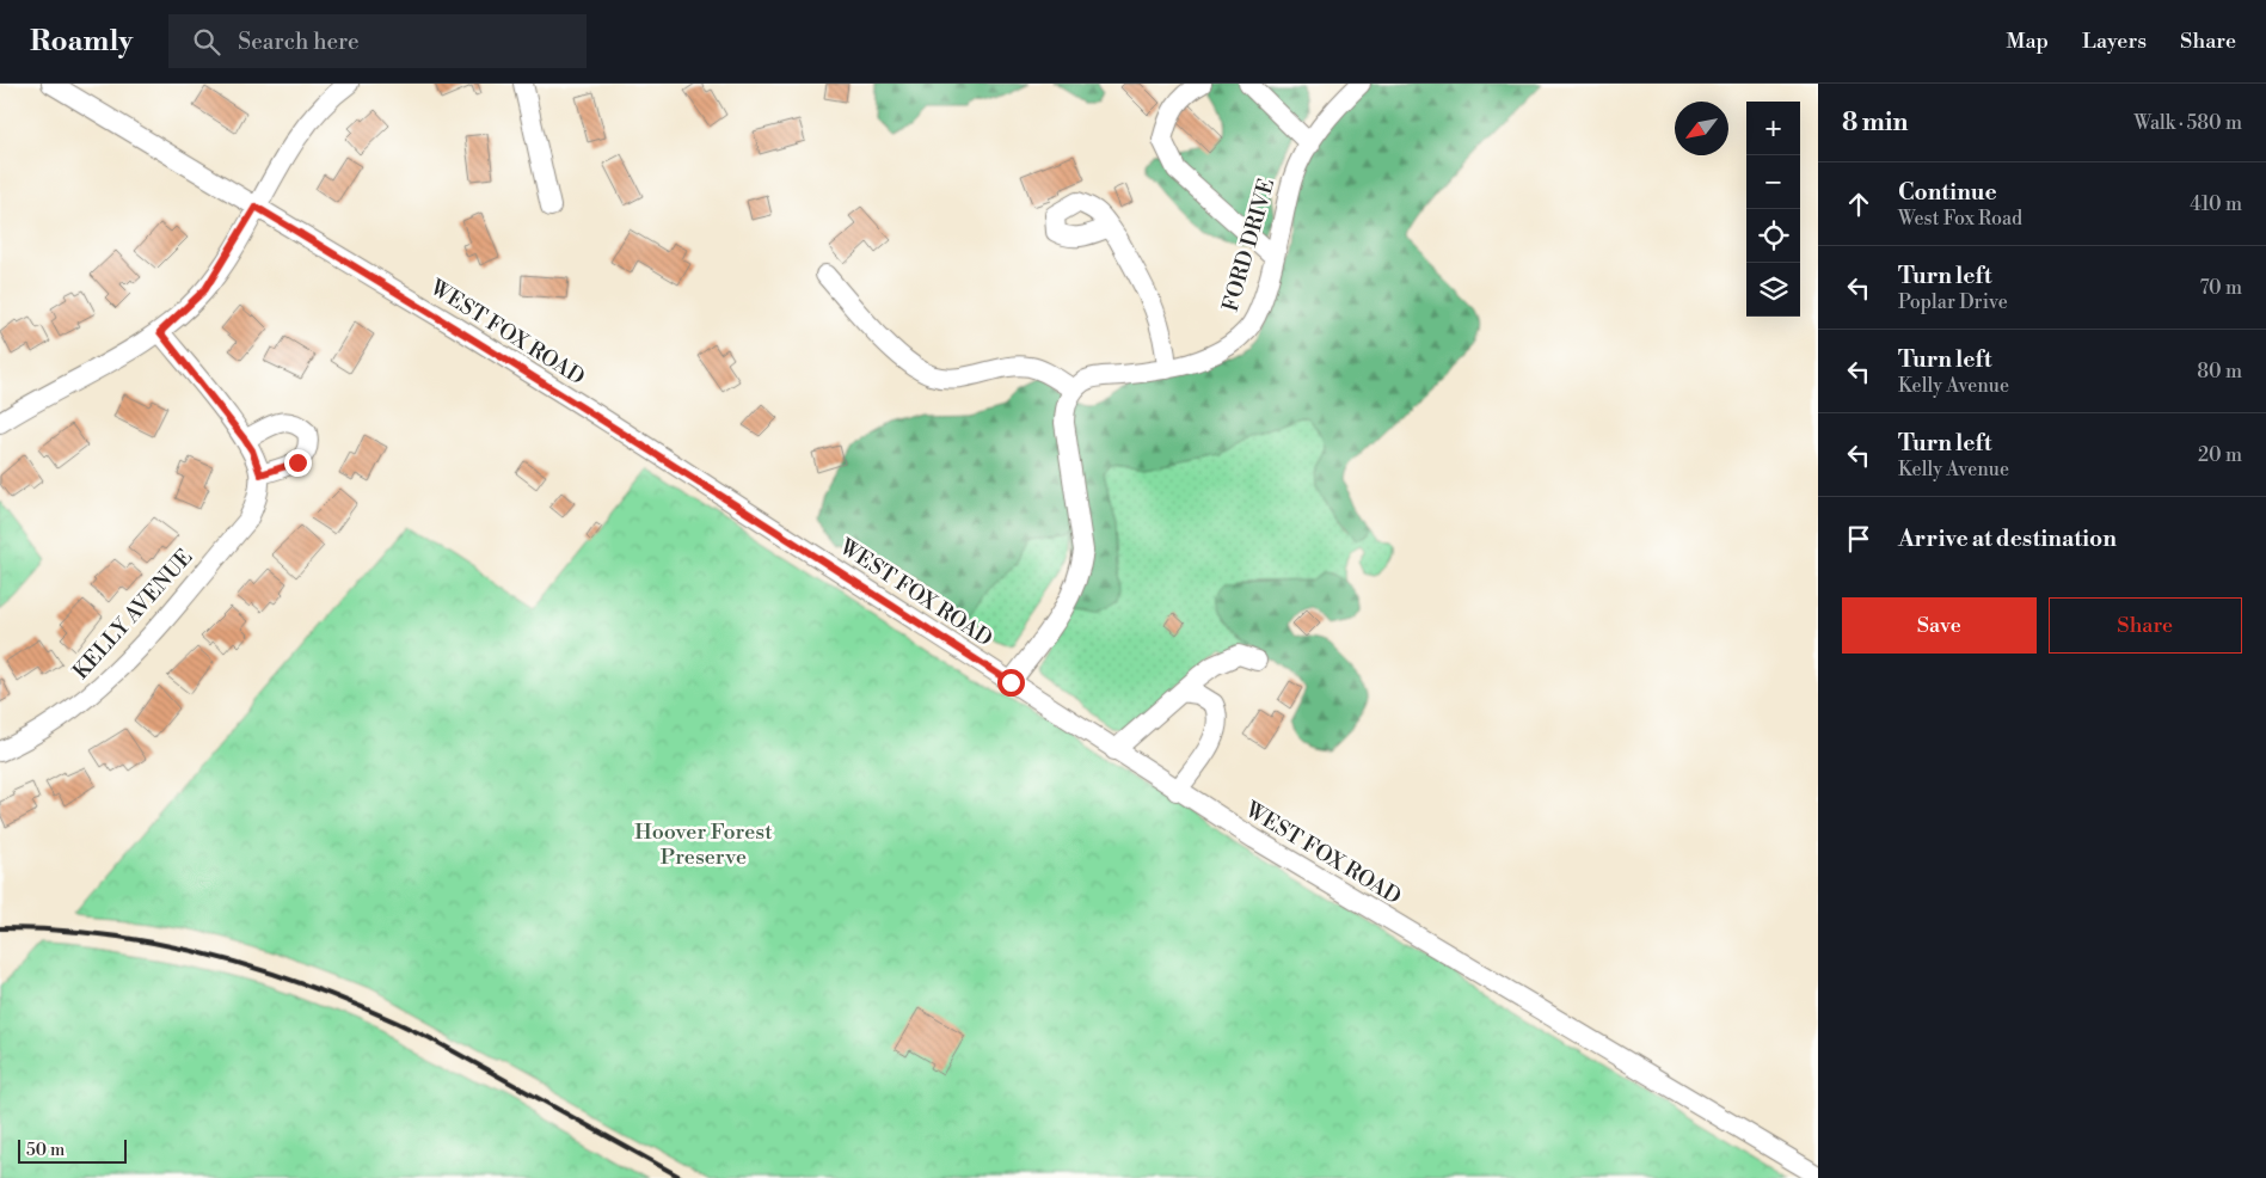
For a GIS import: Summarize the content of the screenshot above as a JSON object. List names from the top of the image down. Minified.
{"streets":{"street":["FORD DRIVE","WEST FOX ROAD","KELLY AVENUE"]},"parks":["Hoover Forest Preserve"],"scale_bar":"50 m","north":"bottom left","page":{"header":"Roamly","search":"Search here","nav":["Map","Layers","Share"],"heading":["8 min","Walk · 580 m"],"map_buttons":["+","−"],"list":[["Continue","West Fox Road","410 m"],["Turn left","Poplar Drive","70 m"],["Turn left","Kelly Avenue","80 m"],["Turn left","Kelly Avenue","20 m"],"Arrive at destination"],"buttons":["Save","Share"],"scale":"50 m"}}
